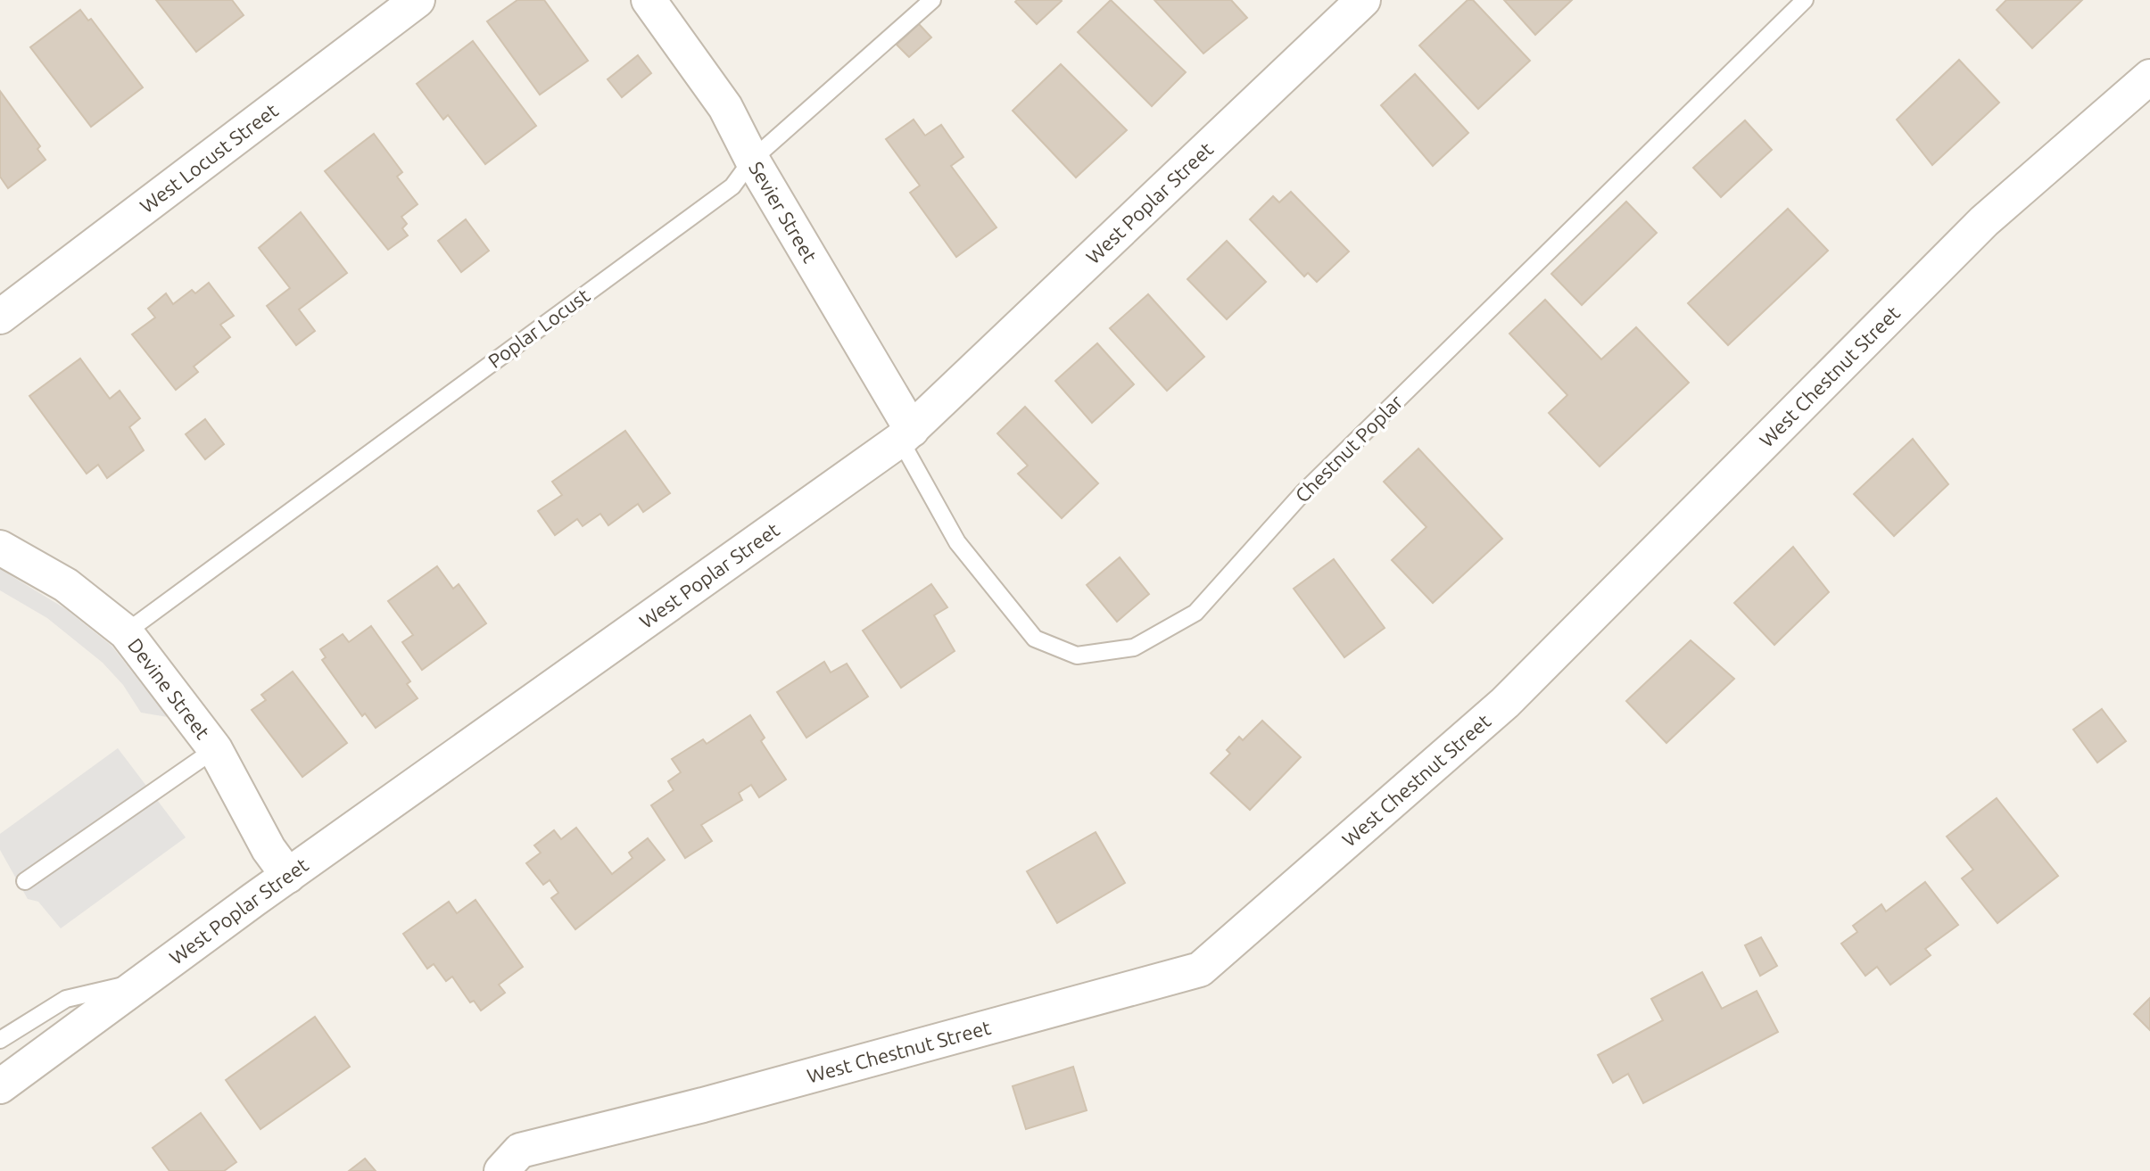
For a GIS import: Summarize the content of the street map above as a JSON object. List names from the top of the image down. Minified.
{"streets":{"street":["West Locust Street","West Poplar Street","Sevier Street","West Chestnut Street","Devine Street"],"lane":["Poplar Locust","Chestnut Poplar"]},"crossings":[["West Poplar Street","Sevier Street"],["West Poplar Street","Chestnut Poplar"],["West Poplar Street","Devine Street"],["Sevier Street","Poplar Locust"],["Sevier Street","Chestnut Poplar"],["Poplar Locust","Devine Street"]]}
